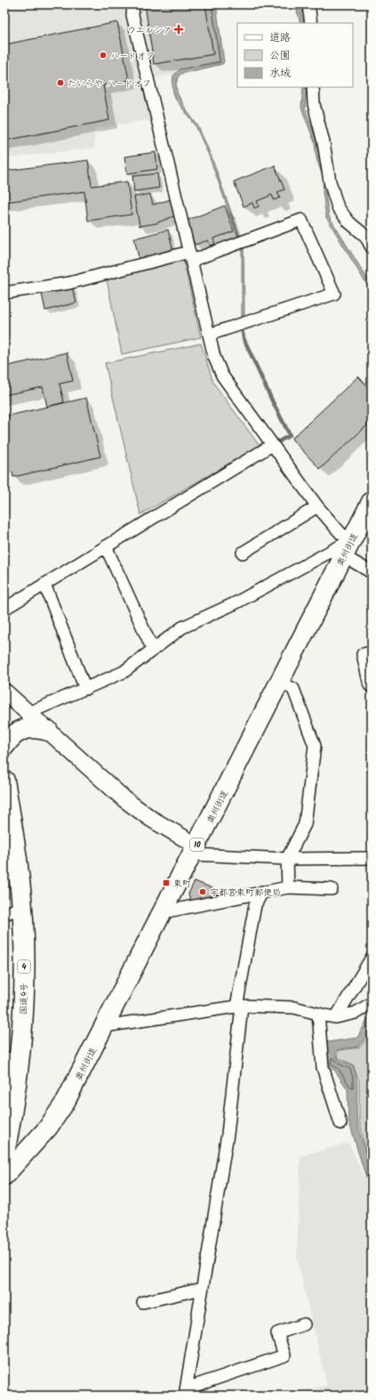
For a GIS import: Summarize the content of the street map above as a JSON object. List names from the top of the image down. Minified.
{"streets":{"highway":["4","国道4号"],"main road":["奥州街道","10"]},"places":{"health":["ウエルシア"],"other":["ハードオフ","たいらや ハードオフ","宇都宮東町郵便局"],"transit":["東町"]},"legend":["道路","公園","水域"]}
